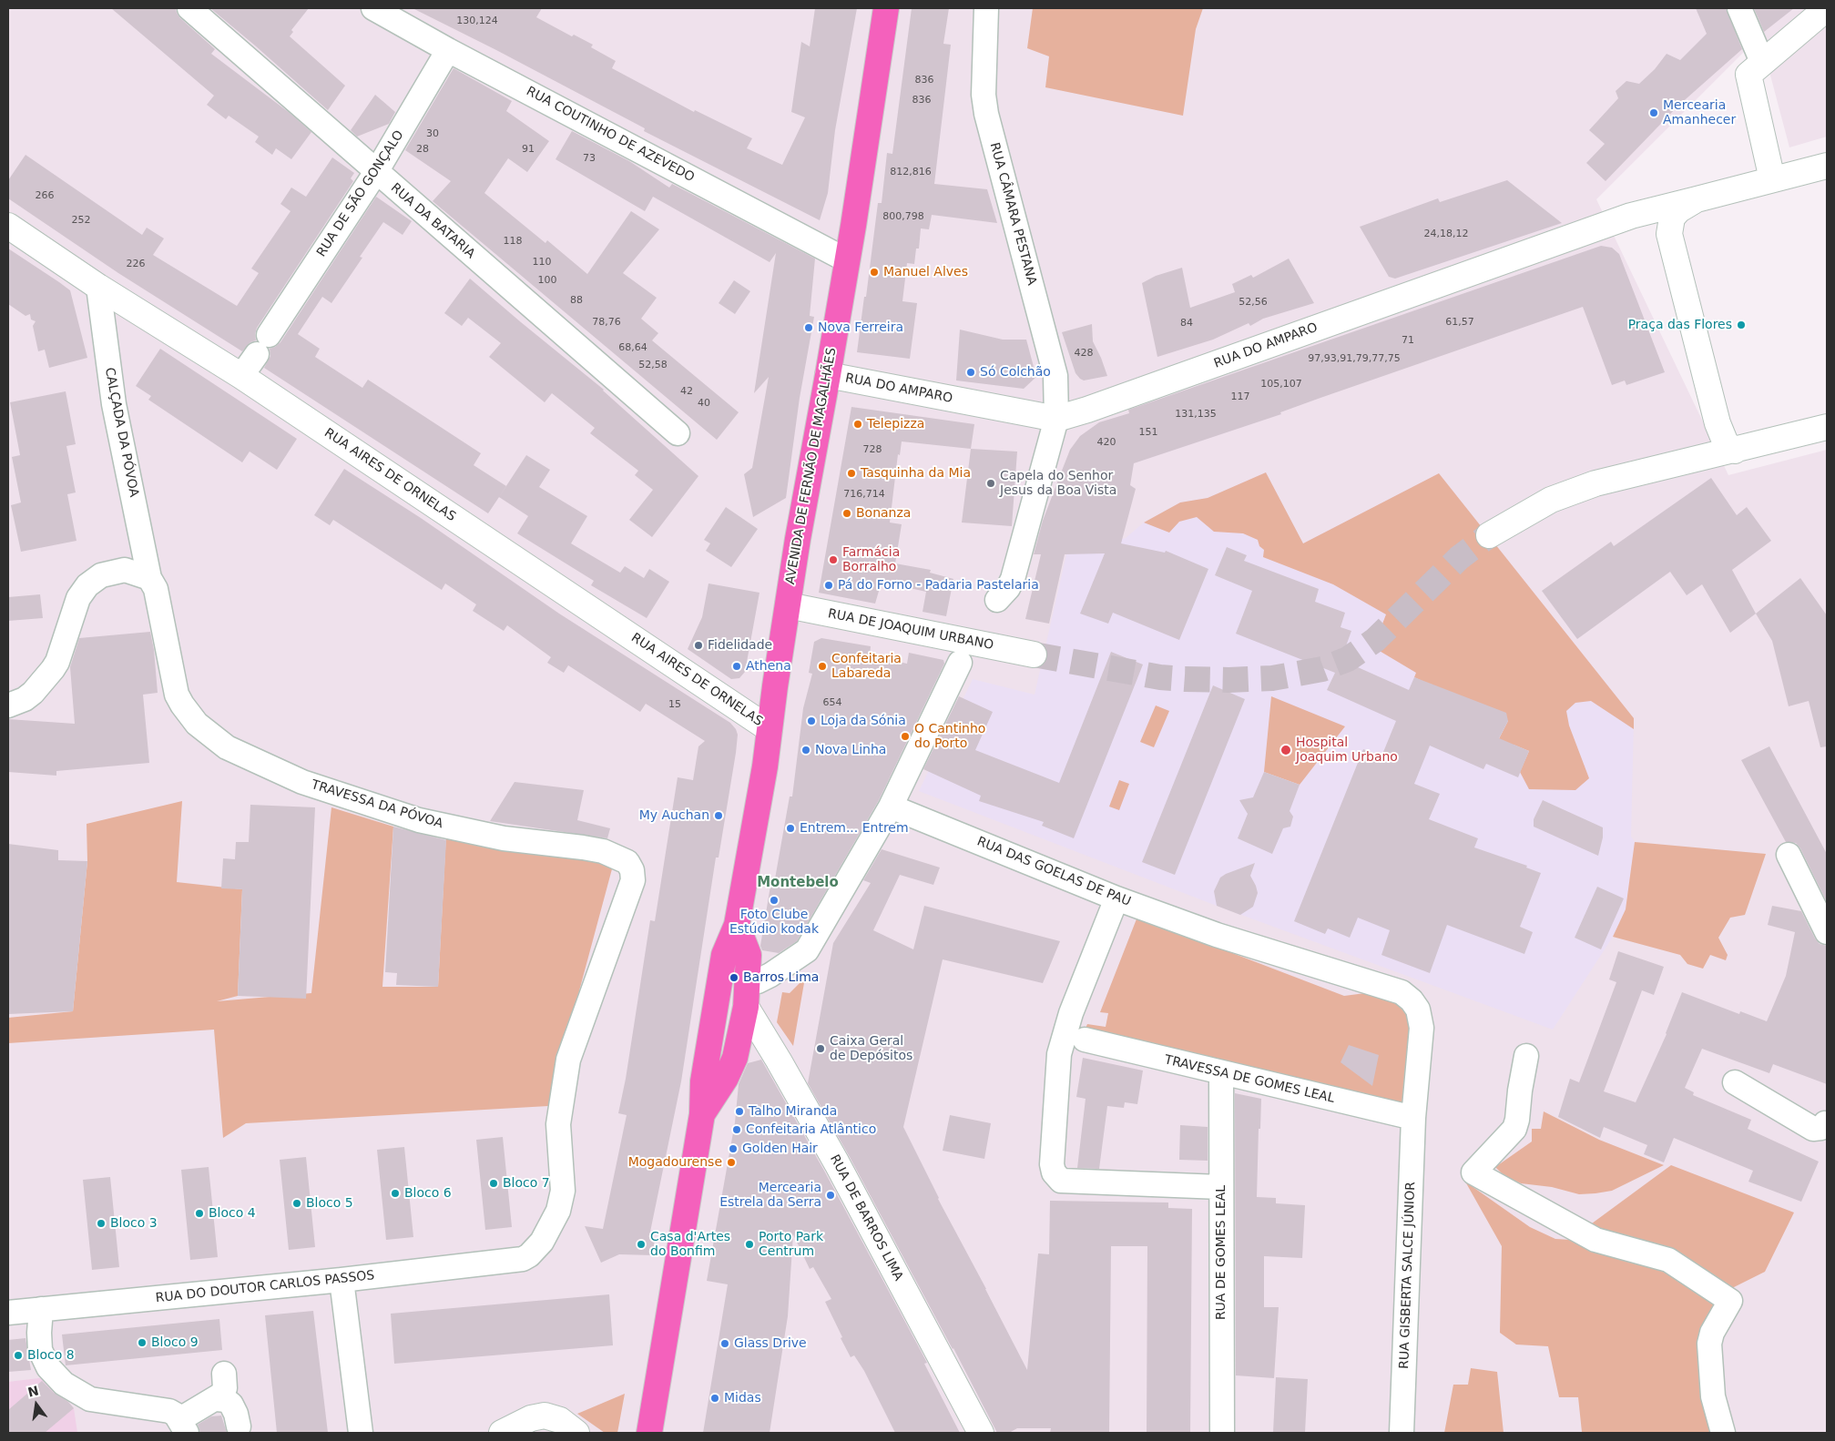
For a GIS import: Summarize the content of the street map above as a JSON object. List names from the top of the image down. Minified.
{"streets":{"main road":["RUA DO AMPARO","AVENIDA DE FERNÃO DE MAGALHÃES","RUA AIRES DE ORNELAS","RUA DE JOAQUIM URBANO","RUA DE BARROS LIMA"],"street":["RUA COUTINHO DE AZEVEDO","RUA DE SÃO GONÇALO","RUA CÂMARA PESTANA","RUA DA BATARIA","CALÇADA DA PÓVOA","TRAVESSA DA PÓVOA","RUA DAS GOELAS DE PAU","TRAVESSA DE GOMES LEAL","RUA DE GOMES LEAL","RUA GISBERTA SALCE JÚNIOR","RUA DO DOUTOR CARLOS PASSOS"]},"crossings":[["RUA COUTINHO DE AZEVEDO","RUA DE SÃO GONÇALO"],["RUA COUTINHO DE AZEVEDO","AVENIDA DE FERNÃO DE MAGALHÃES"],["RUA DE SÃO GONÇALO","RUA DA BATARIA"],["RUA DE SÃO GONÇALO","RUA AIRES DE ORNELAS"],["RUA CÂMARA PESTANA","RUA DO AMPARO"],["RUA DO AMPARO","AVENIDA DE FERNÃO DE MAGALHÃES"],["CALÇADA DA PÓVOA","RUA AIRES DE ORNELAS"],["CALÇADA DA PÓVOA","TRAVESSA DA PÓVOA"],["AVENIDA DE FERNÃO DE MAGALHÃES","RUA AIRES DE ORNELAS"],["AVENIDA DE FERNÃO DE MAGALHÃES","RUA DE JOAQUIM URBANO"],["AVENIDA DE FERNÃO DE MAGALHÃES","RUA DE BARROS LIMA"],["TRAVESSA DA PÓVOA","RUA DO DOUTOR CARLOS PASSOS"],["RUA DAS GOELAS DE PAU","TRAVESSA DE GOMES LEAL"],["RUA DAS GOELAS DE PAU","RUA GISBERTA SALCE JÚNIOR"],["TRAVESSA DE GOMES LEAL","RUA DE GOMES LEAL"],["TRAVESSA DE GOMES LEAL","RUA GISBERTA SALCE JÚNIOR"]],"districts":["Montebelo"],"places":["Mercearia Amanhecer","Manuel Alves","Praça das Flores","Nova Ferreira","Só Colchão","Telepizza","Tasquinha da Mia","Capela do Senhor Jesus da Boa Vista","Bonanza","Farmácia Borralho","Pá do Forno - Padaria Pastelaria","Fidelidade","Athena","Confeitaria Labareda","Loja da Sónia","O Cantinho do Porto","Nova Linha","Hospital Joaquim Urbano","My Auchan","Entrem... Entrem","Foto Clube Estúdio kodak","Barros Lima","Caixa Geral de Depósitos","Talho Miranda","Confeitaria Atlântico","Golden Hair","Mogadourense","Bloco 7","Bloco 6","Mercearia Estrela da Serra","Bloco 5","Bloco 4","Bloco 3","Casa d'Artes do Bonfim","Porto Park Centrum","Bloco 9","Glass Drive","Bloco 8","Midas"],"house_numbers":["130,124","836","836","30","28","91","73","812,816","266","800,798","252","24,18,12","118","110","226","100","88","52,56","78,76","61,57","84","71","68,64","428","97,93,91,79,77,75","52,58","105,107","42","117","40","131,135","151","420","728","716,714","654","15"],"north":"top"}
